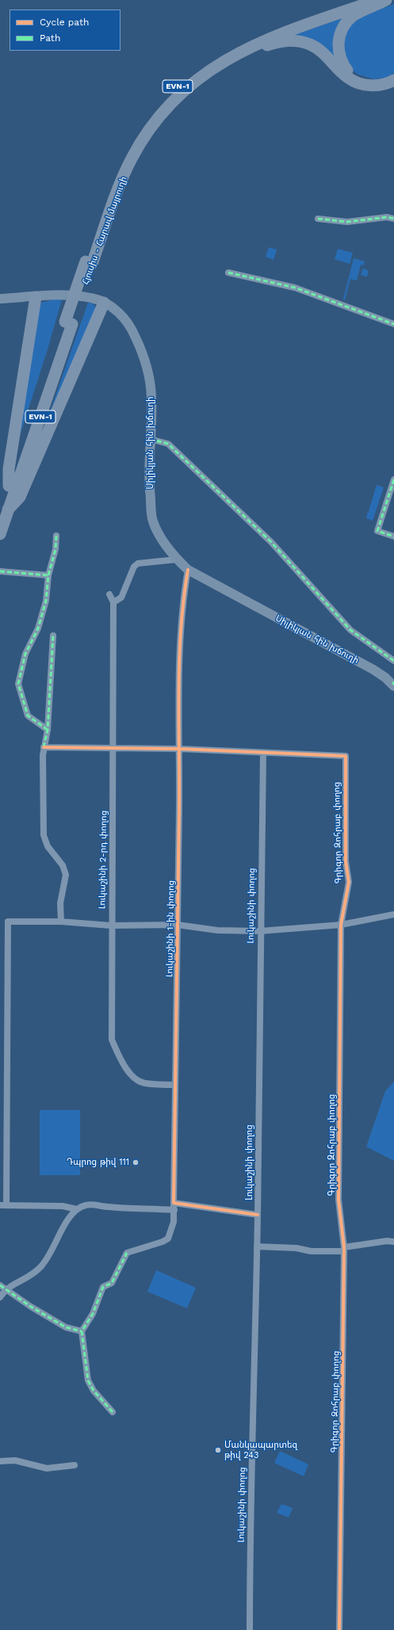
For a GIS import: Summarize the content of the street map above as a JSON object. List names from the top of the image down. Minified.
{"streets":{"highway":["EVN-1","Հյուսիս - Հարավ մայրուղի"],"street":["Սիլիկյան հին խճուղի","Գրիգոր Զոհրաբ փողոց","Լուկաշինի 2-րդ փողոց","Լուկաշինի փողոց","Լուկաշինի 1-ին փողոց"]},"crossings":[["Սիլիկյան հին խճուղի","Լուկաշինի 1-ին փողոց"],["Գրիգոր Զոհրաբ փողոց","Լուկաշինի փողոց"],["Լուկաշինի 2-րդ փողոց","Լուկաշինի 1-ին փողոց"]],"places":["Դպրոց թիվ 111","Մանկապարտեզ թիվ 243"],"legend":["Cycle path","Path"]}
